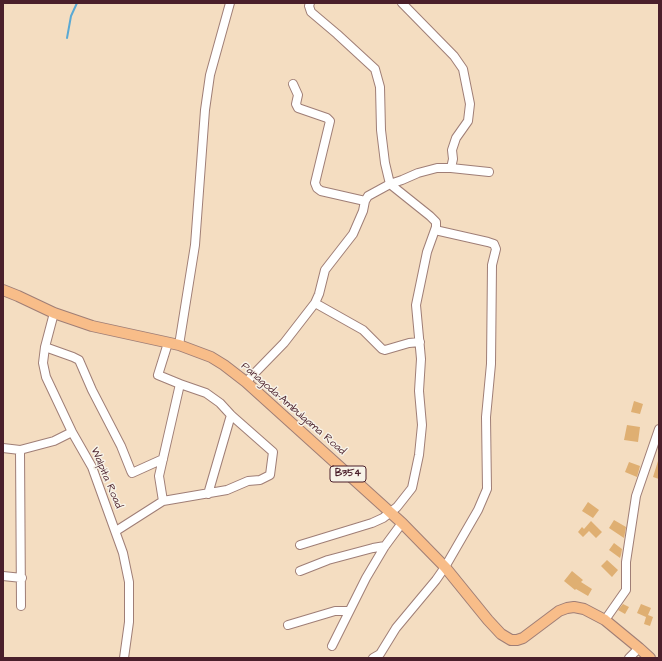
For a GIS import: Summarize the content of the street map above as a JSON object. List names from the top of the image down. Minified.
{"streets":{"main road":["Panagoda-Ambulgama Road","B354"],"street":["Walpita Road"]},"crossings":[["Panagoda-Ambulgama Road","Walpita Road"]]}
